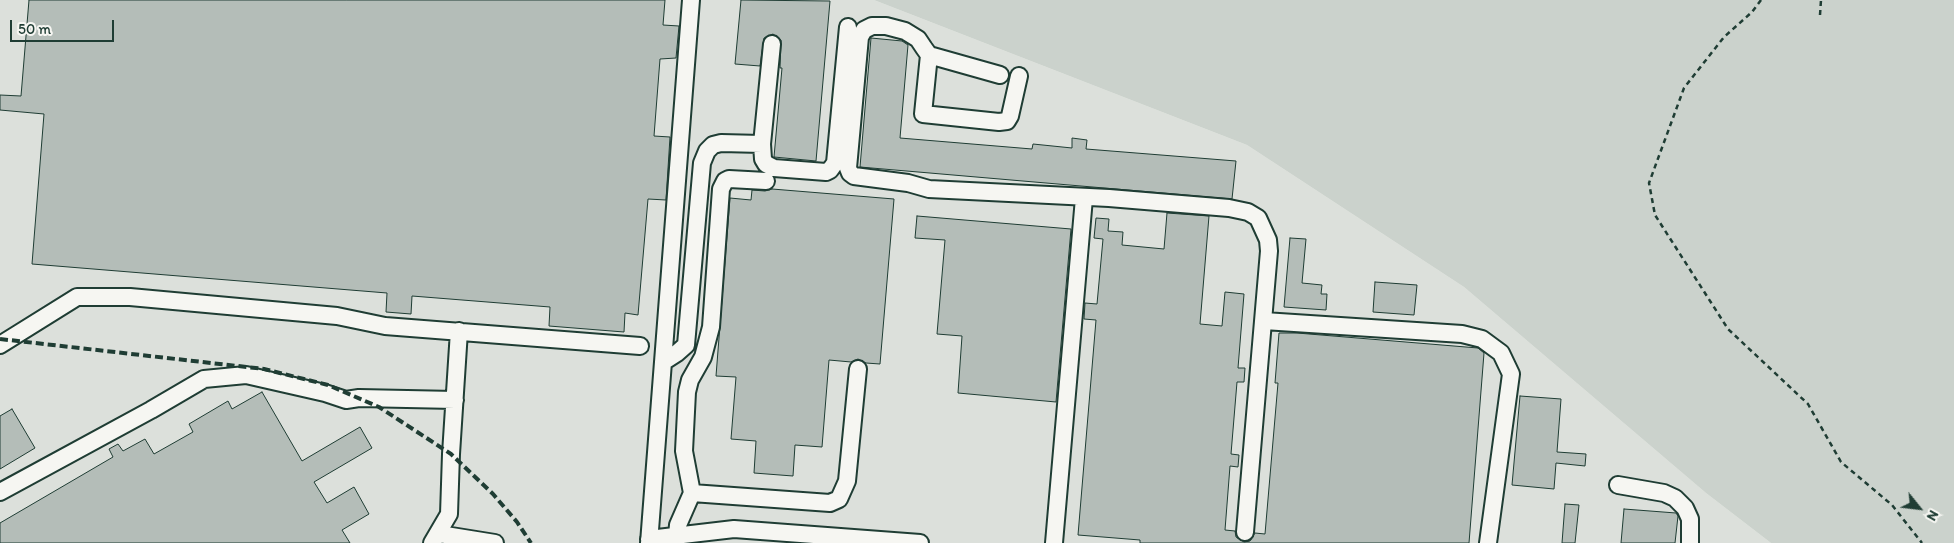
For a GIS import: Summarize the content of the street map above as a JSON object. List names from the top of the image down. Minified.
{"scale_bar":"50 m","north":"bottom right"}
